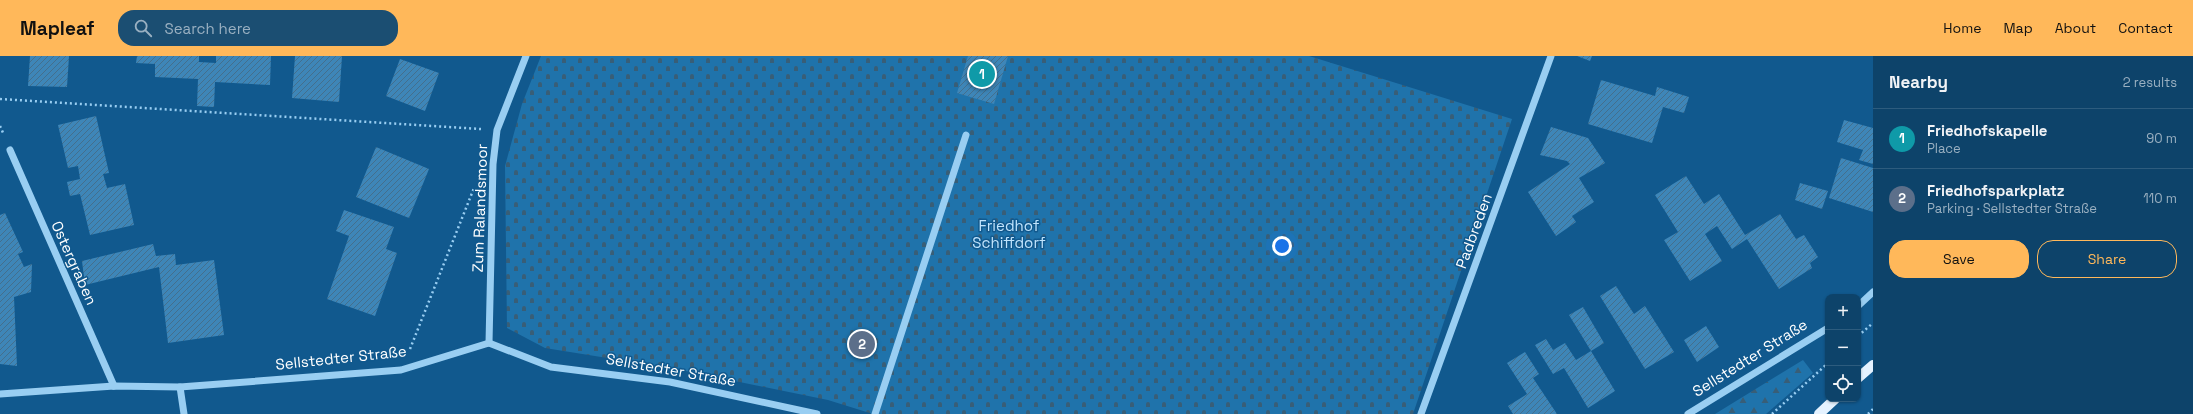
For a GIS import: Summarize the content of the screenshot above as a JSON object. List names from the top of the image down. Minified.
{"streets":{"street":["Zum Ralandsmoor","Padbreden","Ostergraben","Sellstedter Straße"]},"crossings":[["Zum Ralandsmoor","Sellstedter Straße"],["Ostergraben","Sellstedter Straße"]],"parks":["Friedhof Schiffdorf"],"page":{"header":"Mapleaf","search":"Search here","nav":["Home","Map","About","Contact"],"heading":["Nearby","2 results"],"pins":["1","2"],"list":[{"mark":"1","name":"Friedhofskapelle","note":"Place","value":"90 m"},{"mark":"2","name":"Friedhofsparkplatz","note":"Parking · Sellstedter Straße","value":"110 m"}],"buttons":["Save","Share"],"map_buttons":["+","−"]}}
